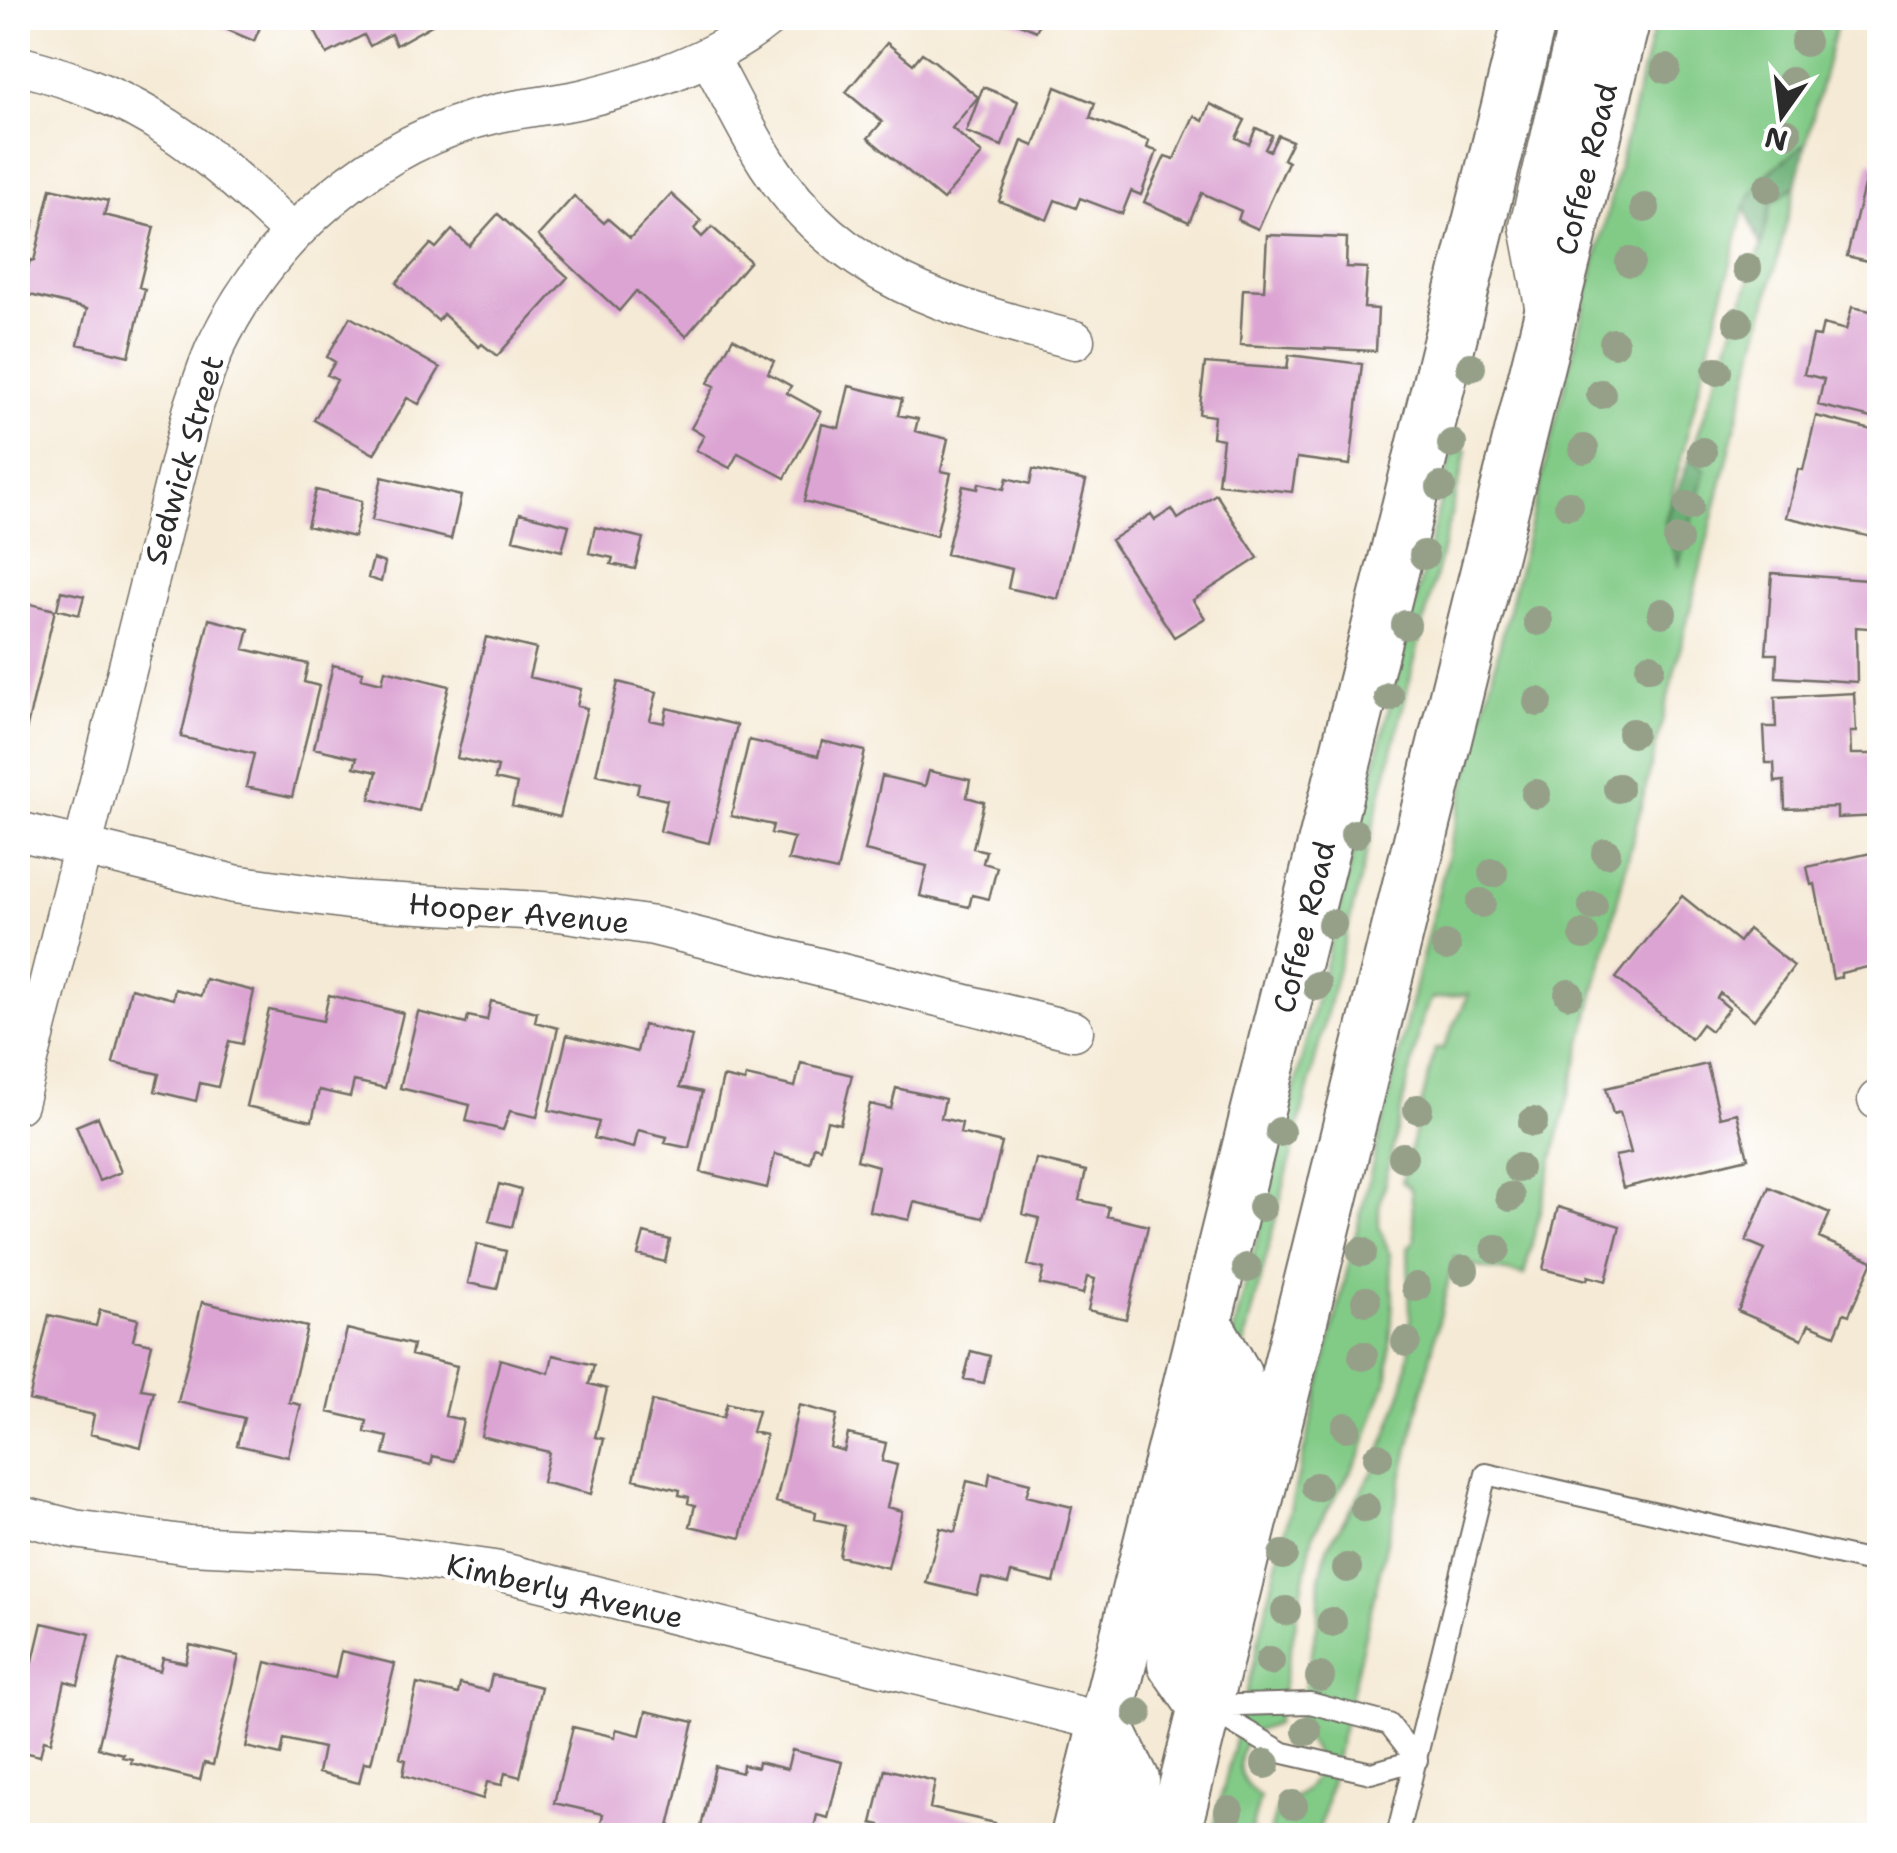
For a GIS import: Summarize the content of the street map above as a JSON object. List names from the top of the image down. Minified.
{"streets":{"main road":["Coffee Road"],"street":["Sedwick Street","Hooper Avenue","Kimberly Avenue"]},"crossings":[["Coffee Road","Kimberly Avenue"],["Sedwick Street","Hooper Avenue"]],"north":"bottom"}
